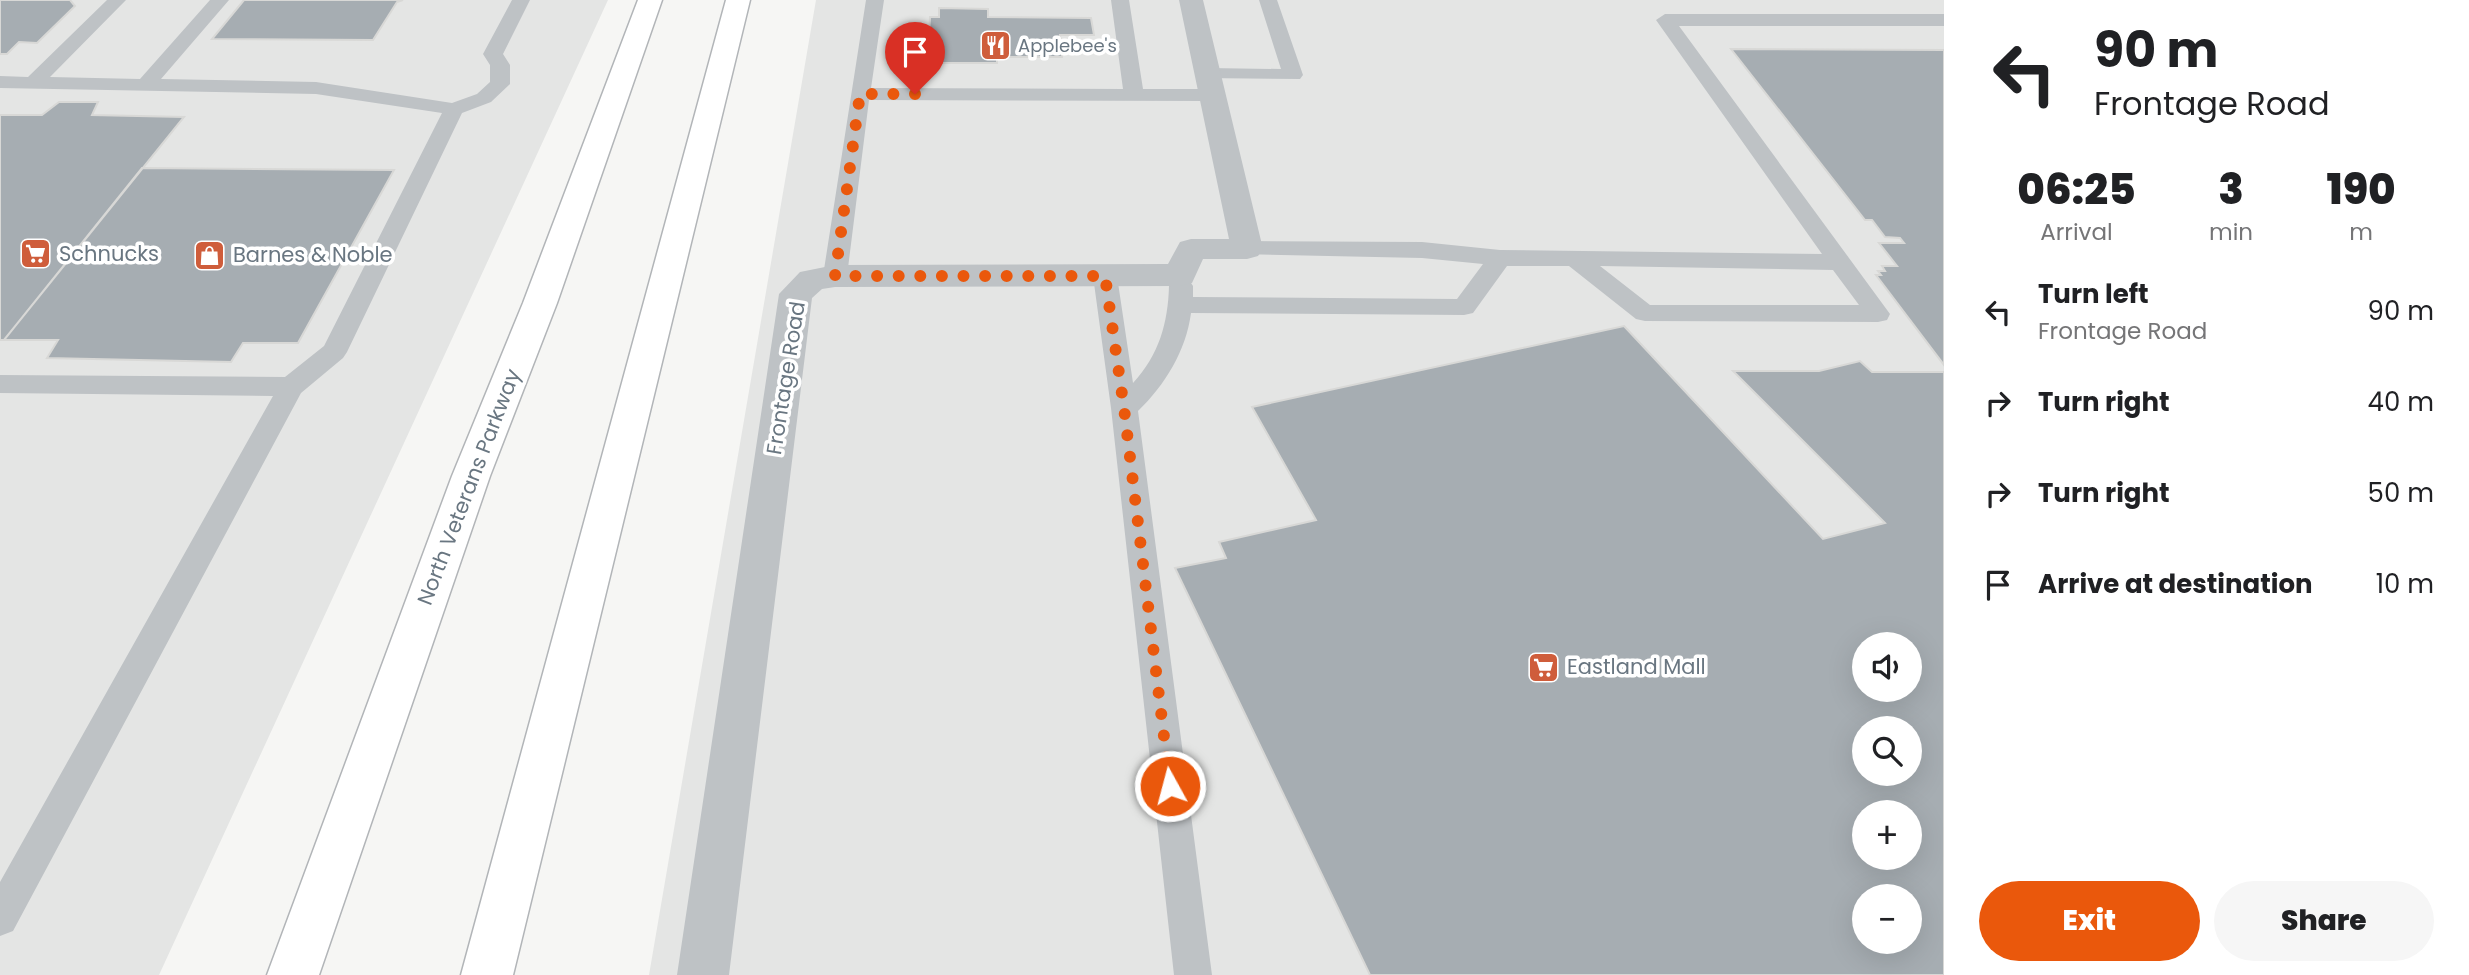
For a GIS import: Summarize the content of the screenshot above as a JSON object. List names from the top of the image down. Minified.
{"streets":{"highway":["North Veterans Parkway"],"street":["Frontage Road"]},"places":{"restaurant":["Applebee's"],"supermarket":["Schnucks","Eastland Mall"],"shop":["Barnes & Noble"]},"page":{"turn":["90 m","Frontage Road"],"eta":["06:25","Arrival","3","min","190","m"],"list":[{"name":"Turn left","note":"Frontage Road","value":"90 m"},{"name":"Turn right","value":"40 m"},{"name":"Turn right","value":"50 m"},{"name":"Arrive at destination","value":"10 m"}],"map_buttons":["+","−"],"buttons":["Exit","Share"]}}
